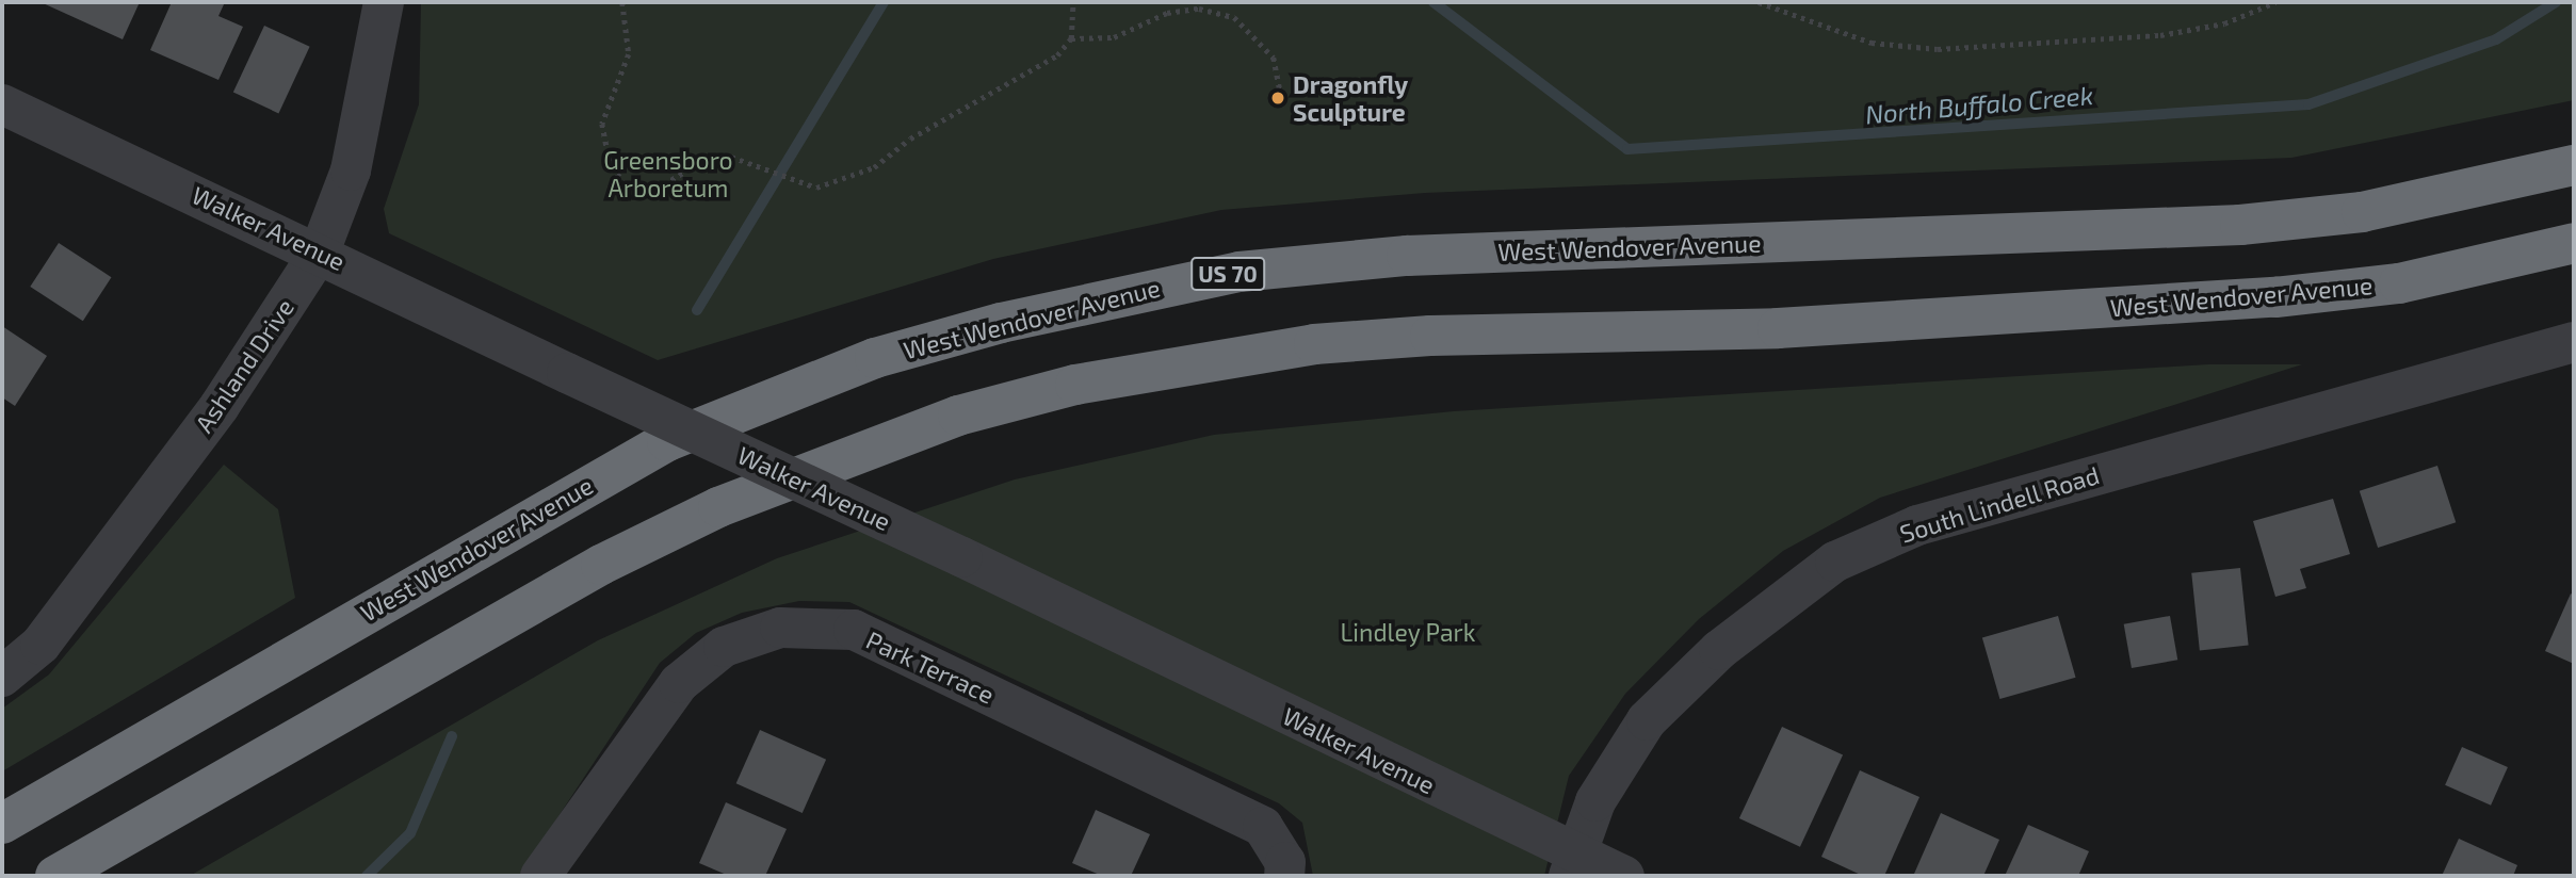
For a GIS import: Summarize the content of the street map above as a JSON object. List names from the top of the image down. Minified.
{"streets":{"highway":["West Wendover Avenue","US 70"],"street":["Walker Avenue","Ashland Drive","South Lindell Road","Park Terrace"]},"crossings":[["Walker Avenue","Ashland Drive"],["Walker Avenue","South Lindell Road"]],"water":["North Buffalo Creek"],"parks":["Greensboro Arboretum","Lindley Park"],"places":["Dragonfly Sculpture"]}
